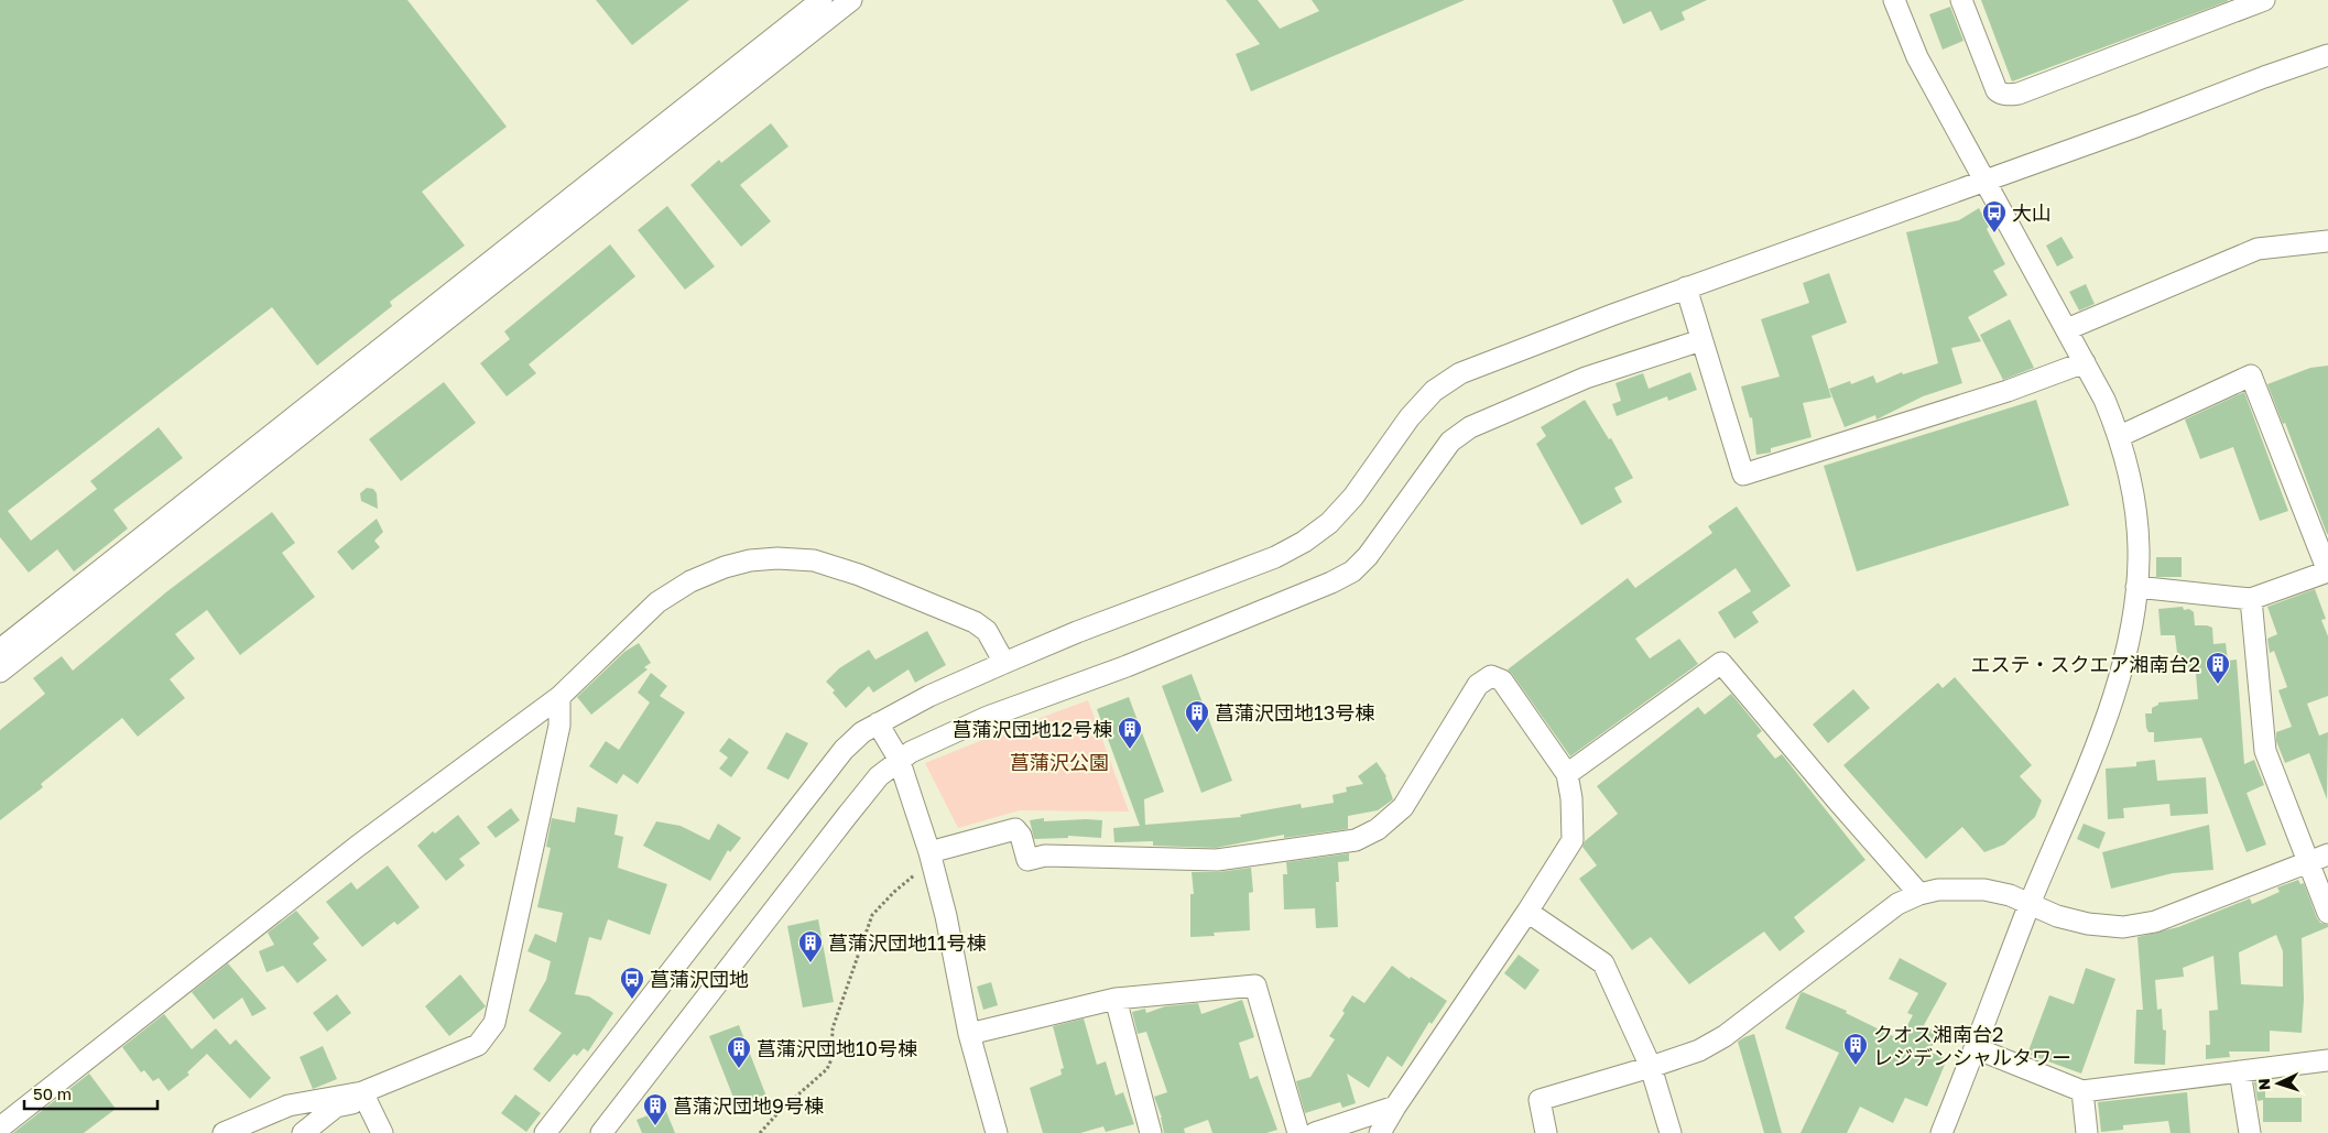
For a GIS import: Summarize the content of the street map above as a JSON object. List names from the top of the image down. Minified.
{"parks":["菖蒲沢公園"],"places":{"bus stop":["大山","菖蒲沢団地"],"building":["エステ・スクエア湘南台2","菖蒲沢団地13号棟","菖蒲沢団地12号棟","菖蒲沢団地11号棟","クオス湘南台2 レジデンシャルタワー","菖蒲沢団地10号棟","菖蒲沢団地9号棟"]},"scale_bar":"50 m","north":"left"}
